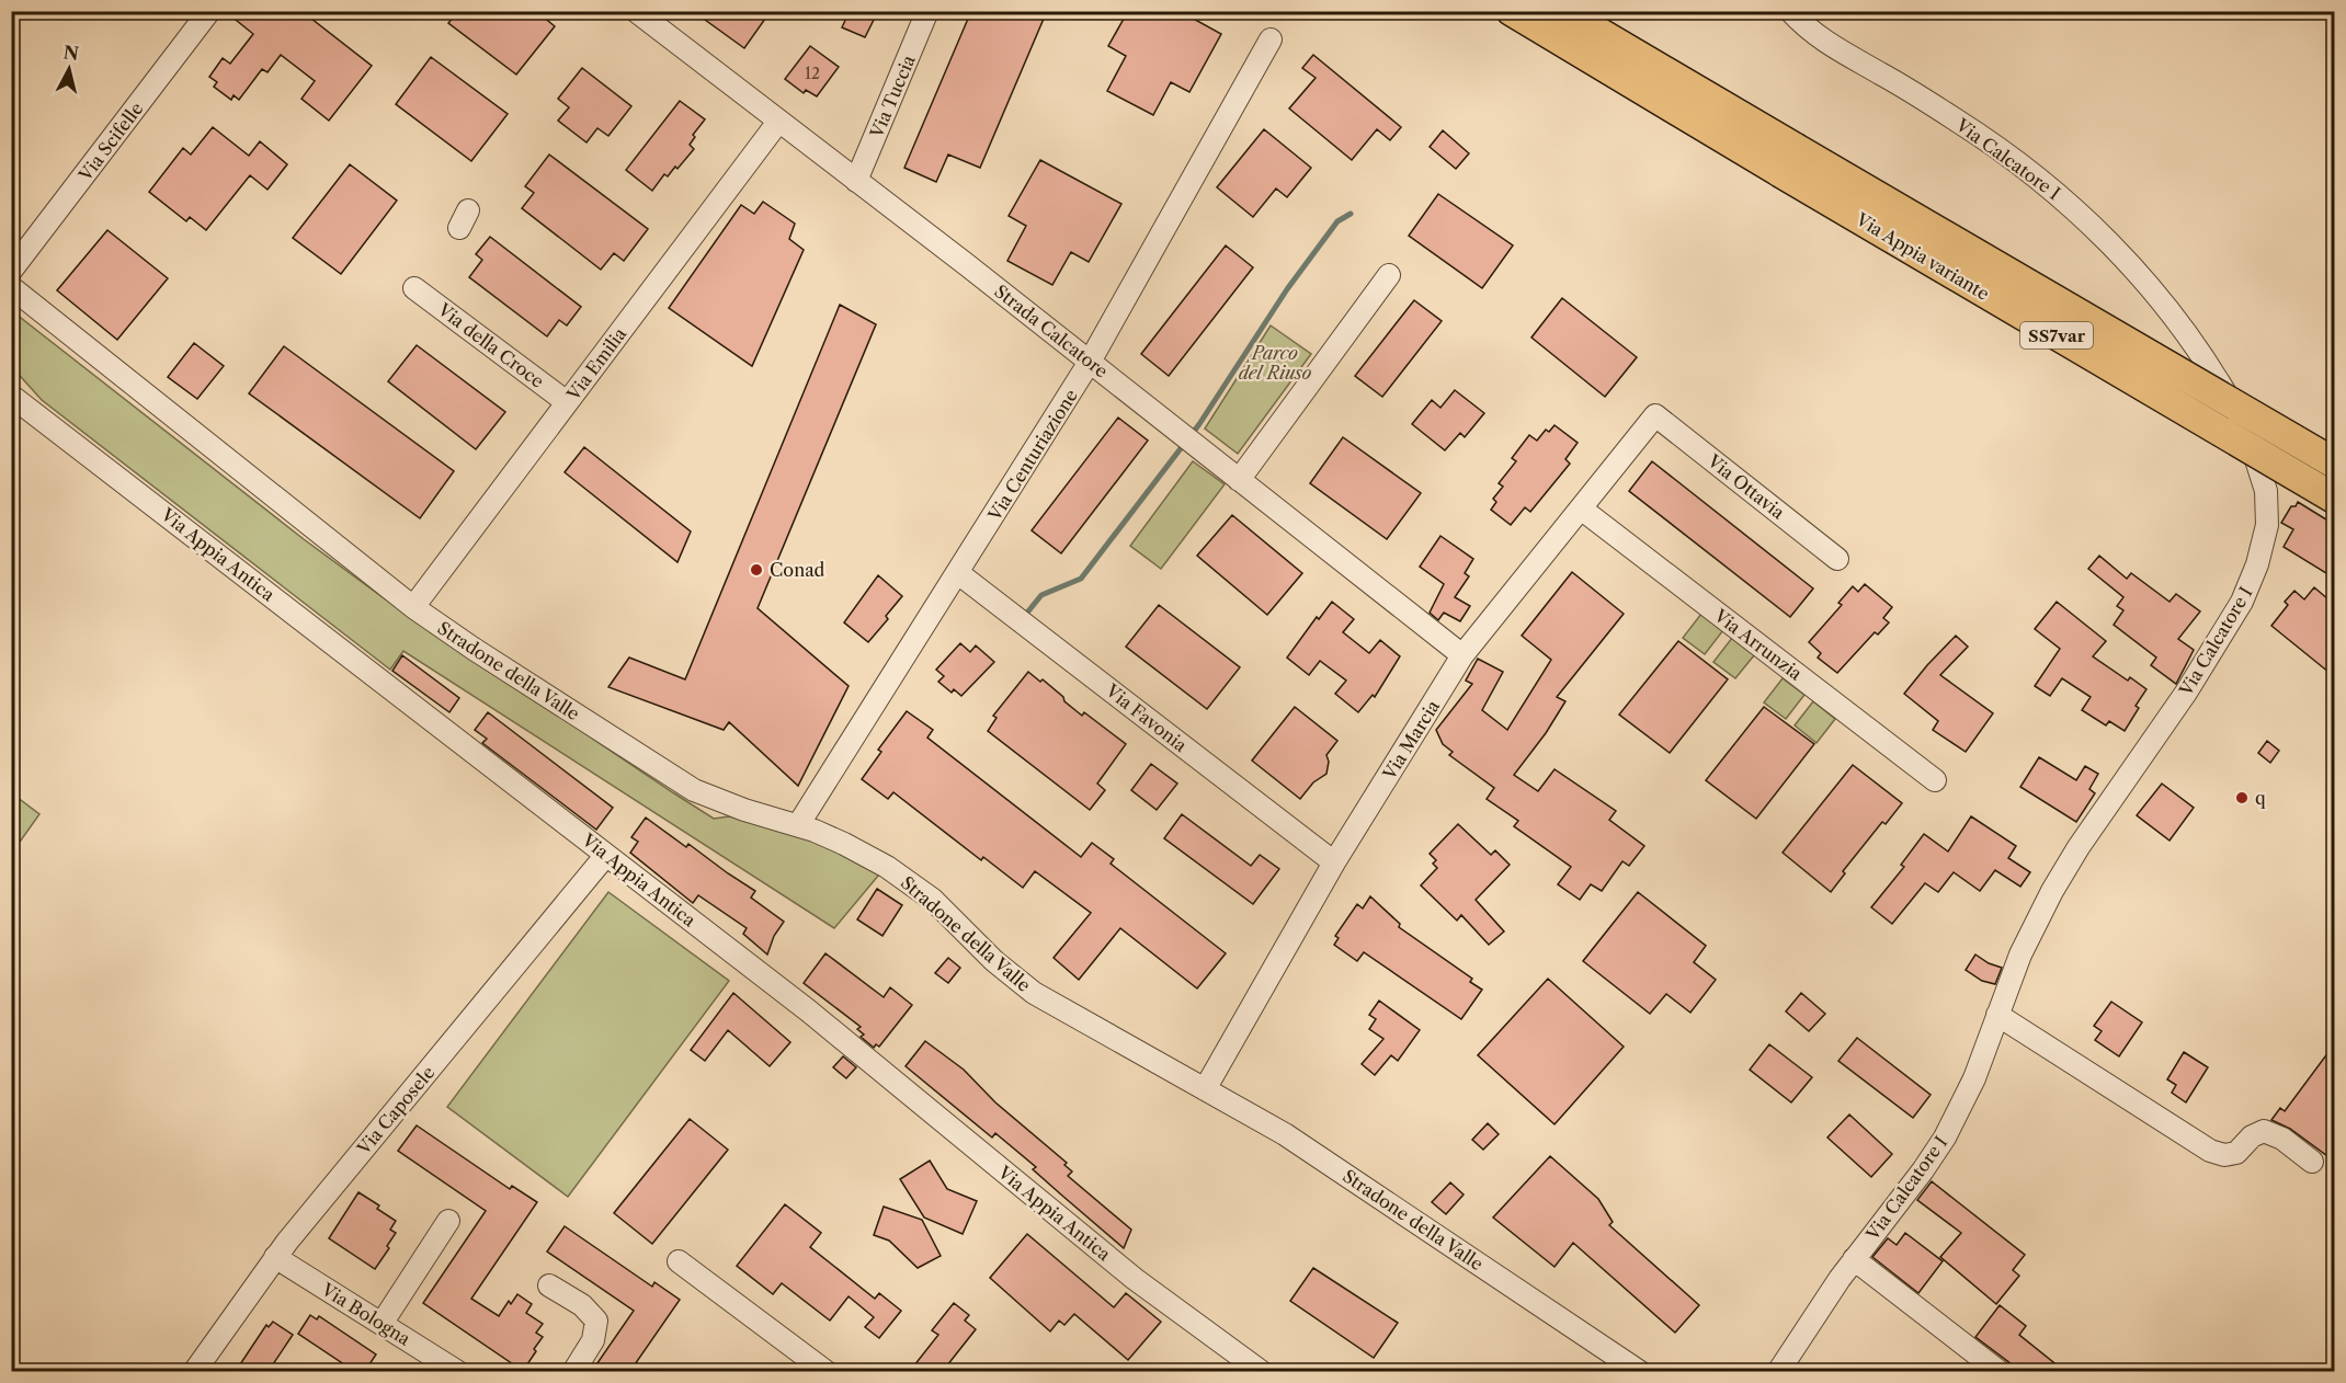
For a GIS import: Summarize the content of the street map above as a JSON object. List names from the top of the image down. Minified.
{"streets":{"highway":["Via Appia variante","SS7var"],"street":["Via Tuccia","Via Scifelle","Via Calcatore I","Strada Calcatore","Via della Croce","Via Emilia","Via Centuriazione","Via Ottavia","Via Appia Antica","Via Arrunzia","Stradone della Valle","Via Favonia","Via Marcia","Via Caposele","Via Bologna"]},"crossings":[["Via Tuccia","Strada Calcatore"],["Strada Calcatore","Via Emilia"],["Strada Calcatore","Via Centuriazione"],["Strada Calcatore","Via Marcia"],["Via della Croce","Via Emilia"],["Via Emilia","Stradone della Valle"],["Via Centuriazione","Stradone della Valle"],["Via Centuriazione","Via Favonia"],["Via Ottavia","Via Marcia"],["Via Appia Antica","Via Caposele"],["Via Arrunzia","Via Marcia"],["Stradone della Valle","Via Marcia"],["Via Favonia","Via Marcia"],["Via Caposele","Via Bologna"]],"parks":["Parco del Riuso"],"places":["Conad","q"],"house_numbers":["12"],"north":"top"}
